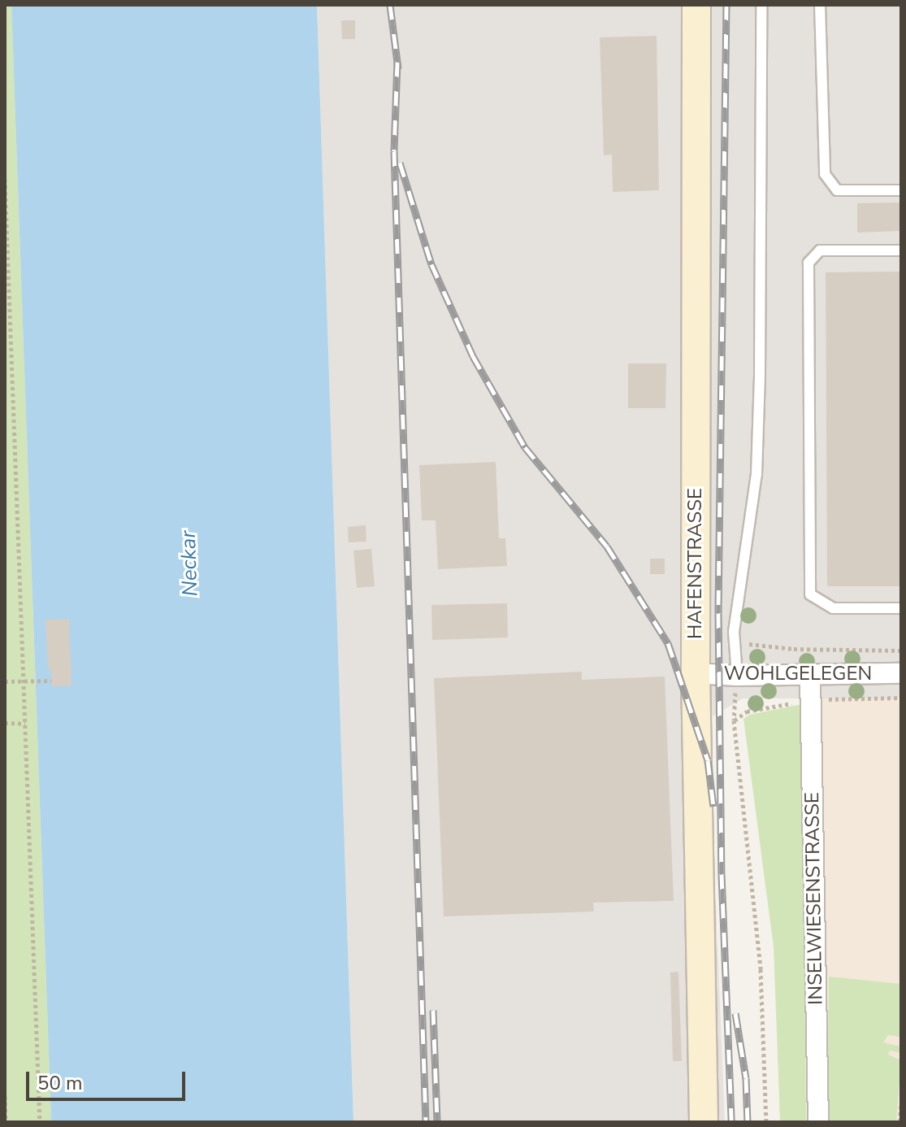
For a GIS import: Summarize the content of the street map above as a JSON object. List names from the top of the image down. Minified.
{"streets":{"main road":["HAFENSTRASSE"],"street":["WOHLGELEGEN","INSELWIESENSTRASSE"]},"crossings":[["HAFENSTRASSE","WOHLGELEGEN"],["WOHLGELEGEN","INSELWIESENSTRASSE"]],"water":["Neckar"],"scale_bar":"50 m"}
